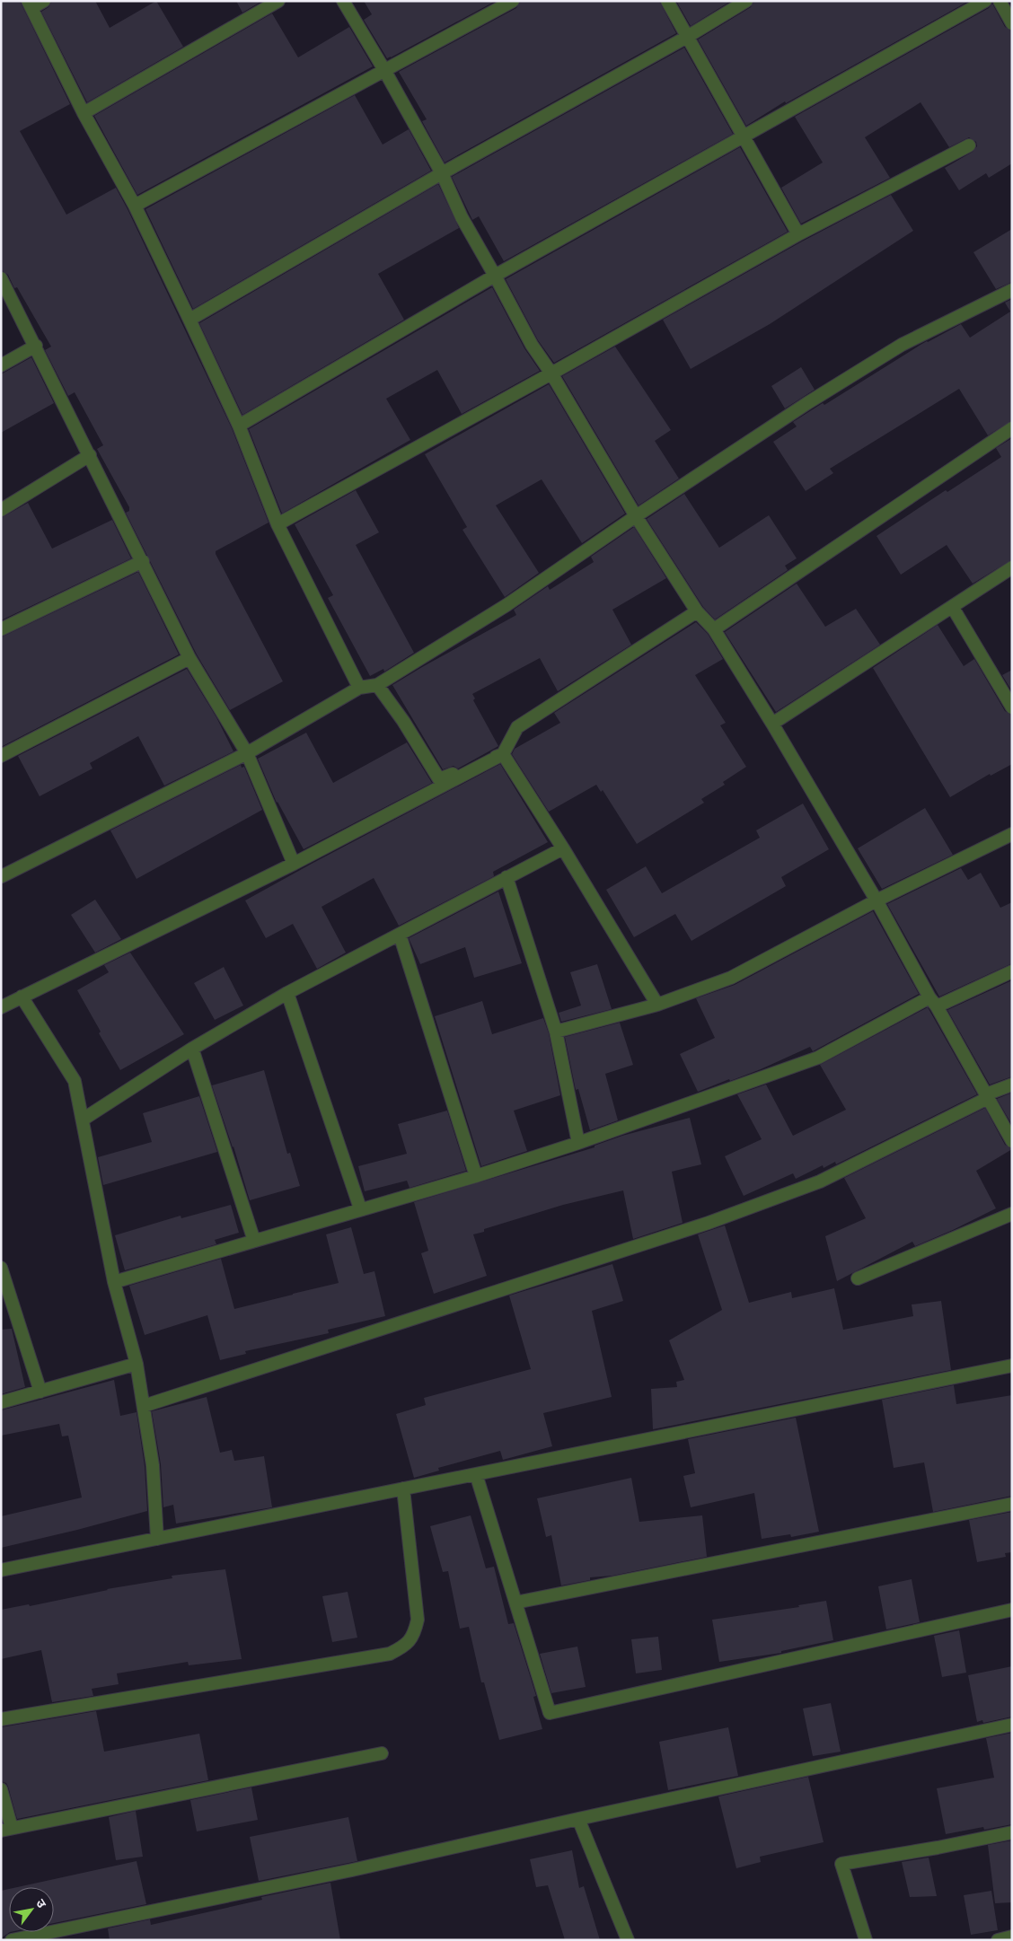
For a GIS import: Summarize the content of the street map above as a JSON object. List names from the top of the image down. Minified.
{"north":"top right"}
